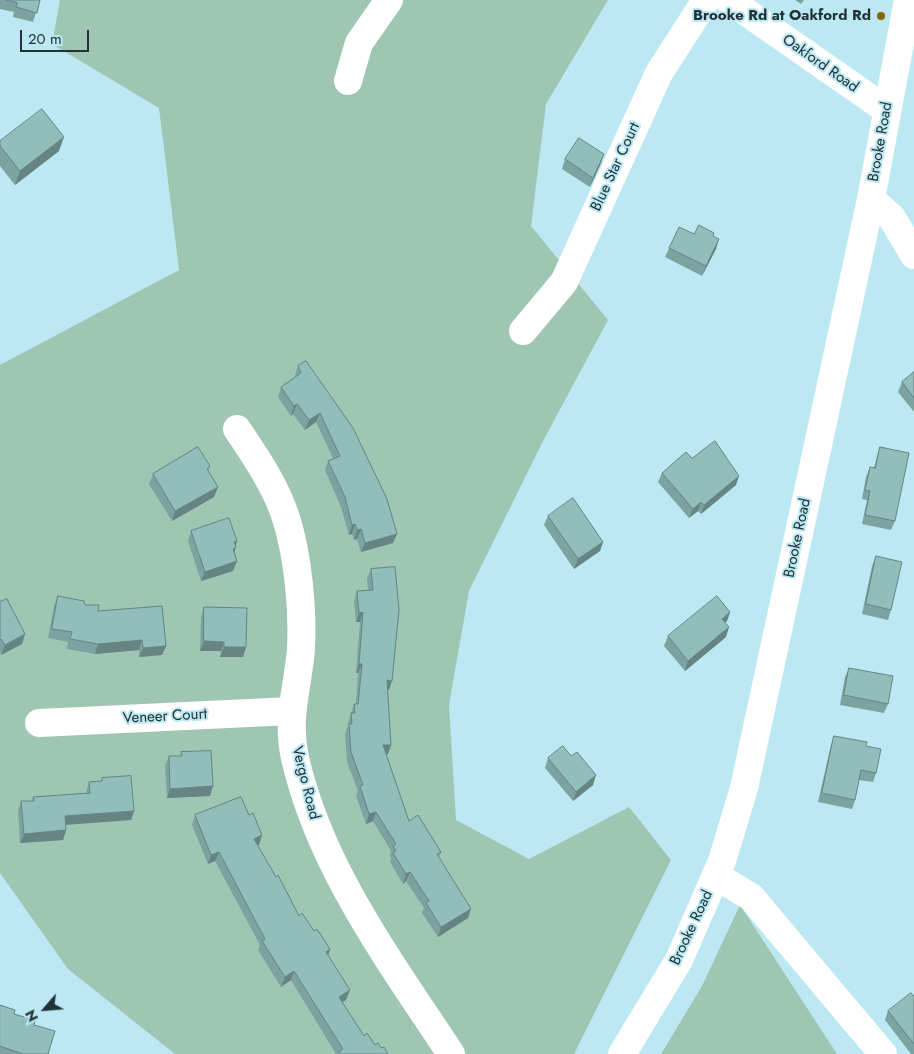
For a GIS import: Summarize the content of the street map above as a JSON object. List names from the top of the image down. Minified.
{"streets":{"street":["Oakford Road","Brooke Road","Blue Star Court","Veneer Court","Vergo Road"]},"crossings":[["Oakford Road","Brooke Road"],["Veneer Court","Vergo Road"]],"places":["Brooke Rd at Oakford Rd"],"scale_bar":"20 m","north":"bottom left"}
